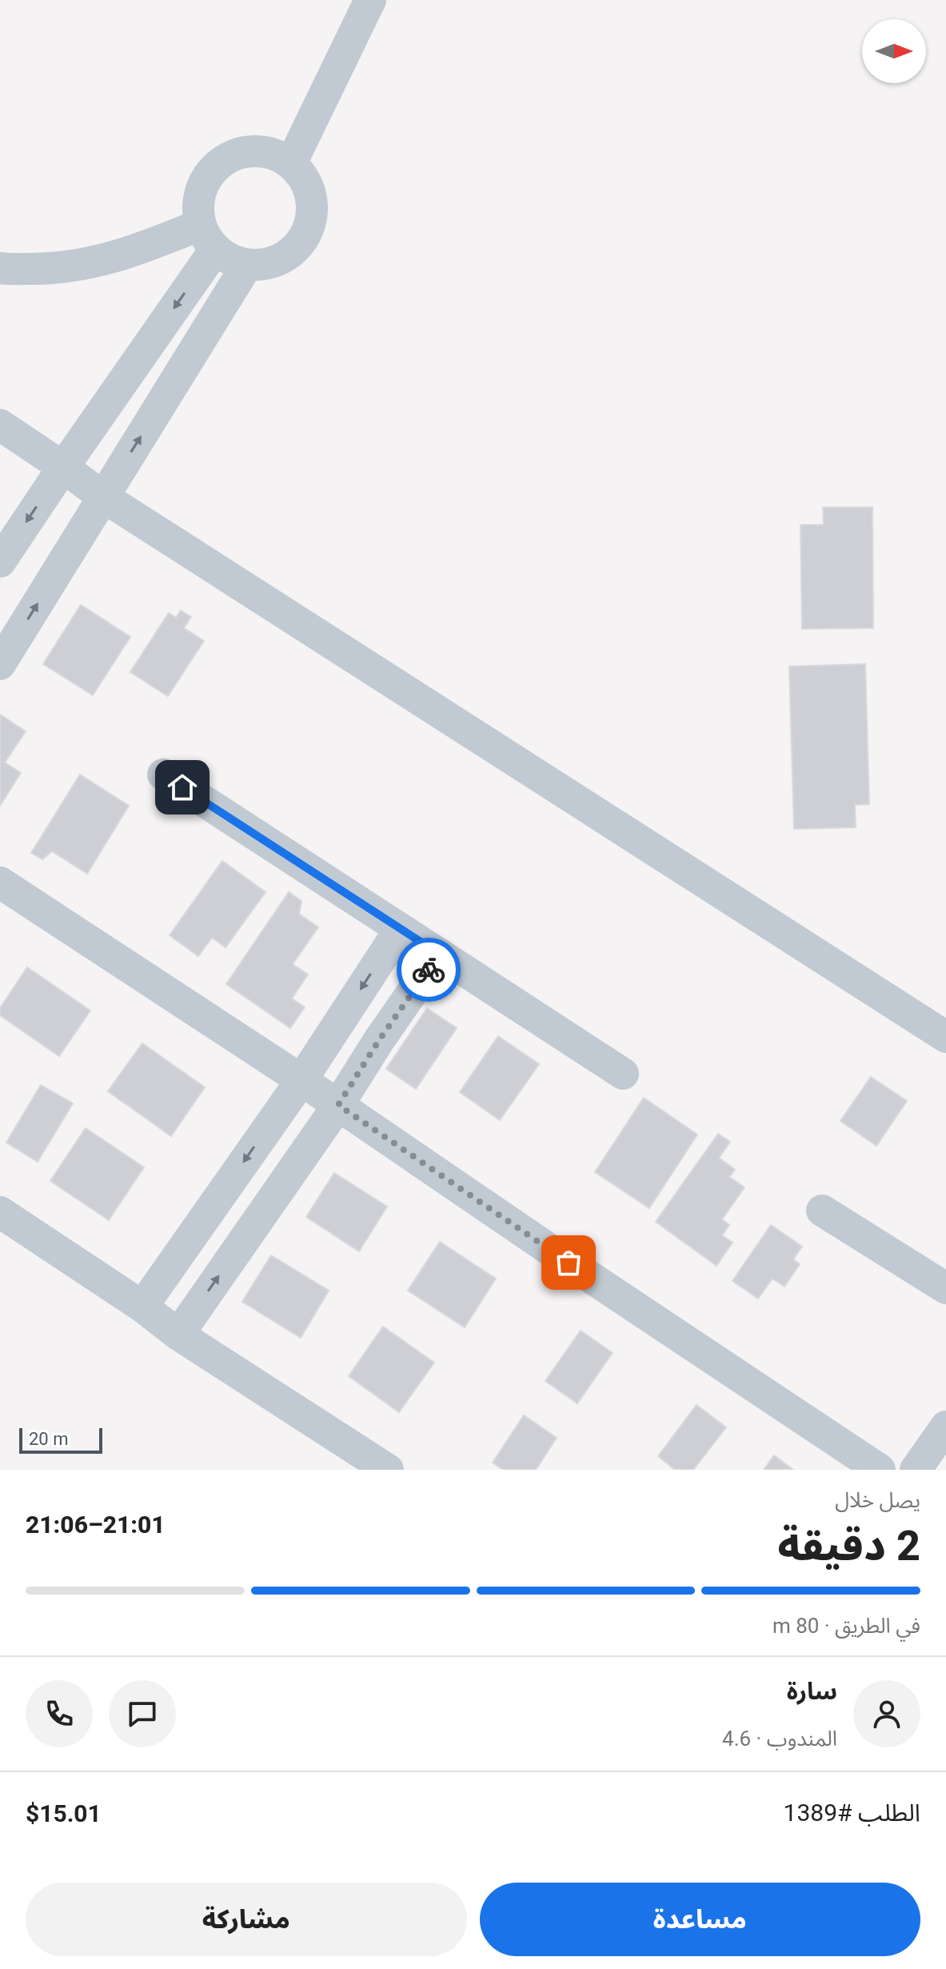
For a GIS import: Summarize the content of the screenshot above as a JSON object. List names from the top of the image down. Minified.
{"scale_bar":"20 m","north":"right","page":{"scale":"20 m","heading":["2 دقيقة","يصل خلال","21:01–21:06"],"panel":["سارة","المندوب · 4.6","الطلب #1389","$15.01"],"bar":"في الطريق · 80 m","buttons":["مساعدة","مشاركة"]}}
